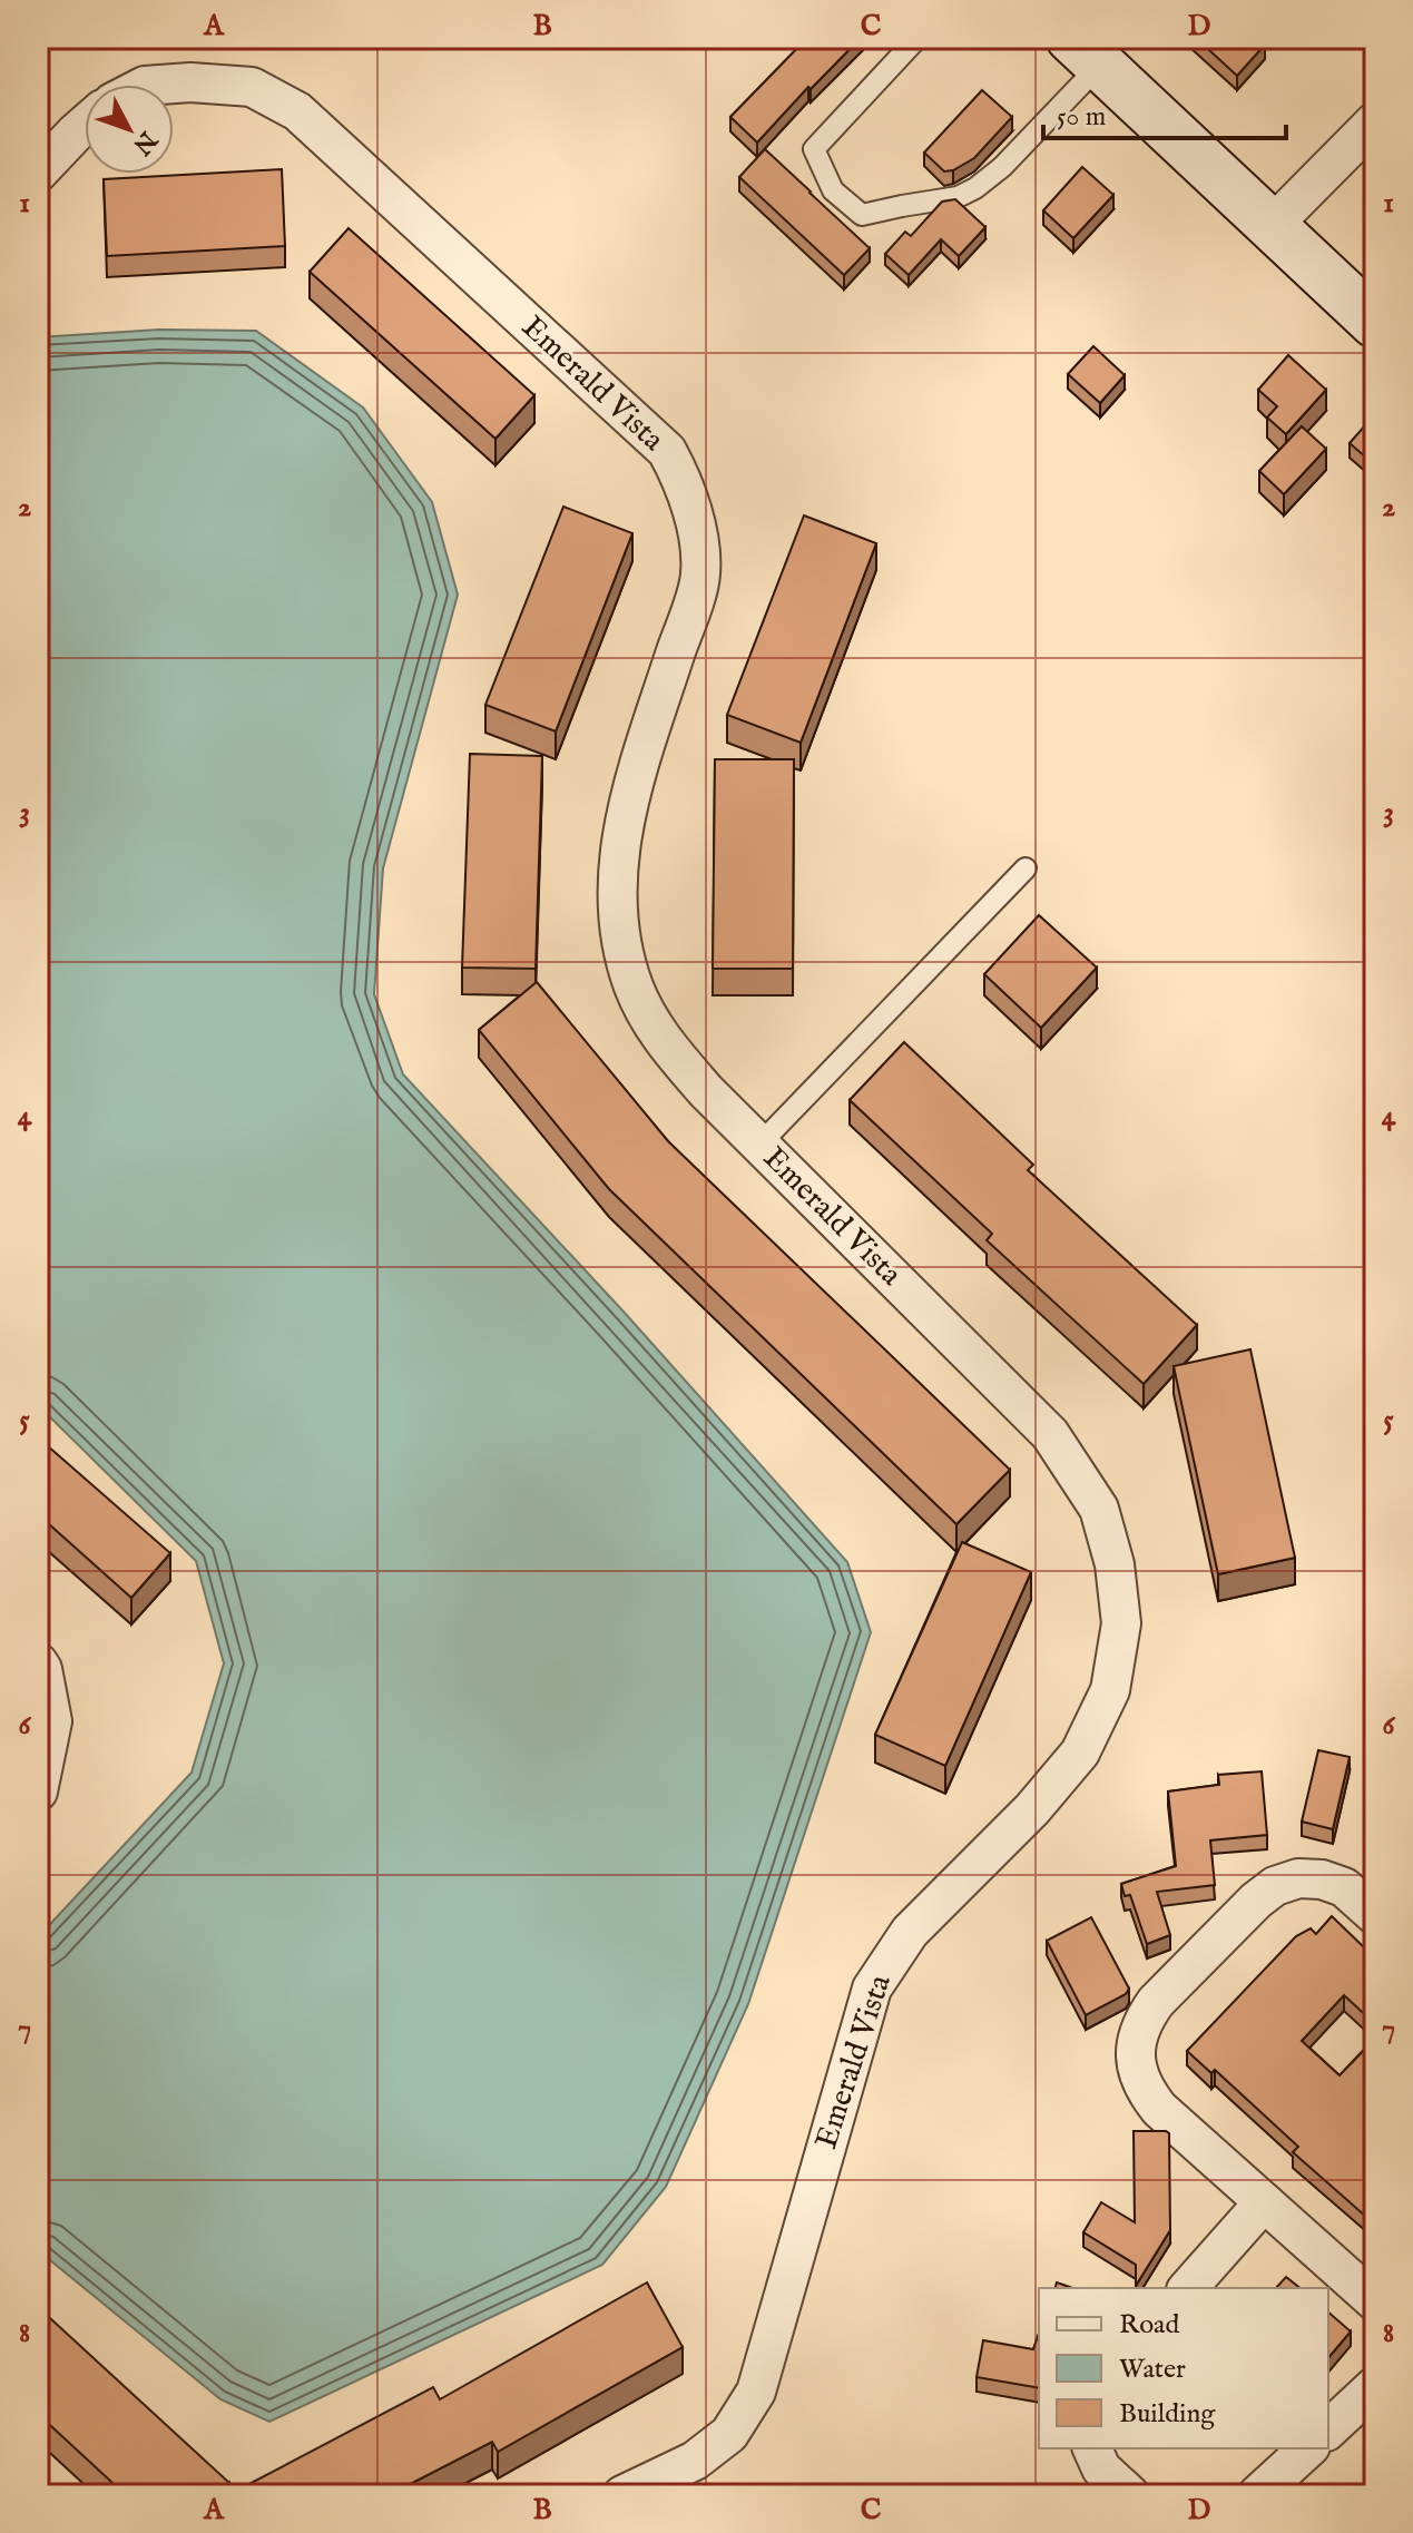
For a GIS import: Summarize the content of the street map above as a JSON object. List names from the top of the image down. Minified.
{"streets":{"street":["Emerald Vista"]},"legend":["Road","Water","Building"],"scale_bar":"50 m","north":"bottom right","grid":{"columns":["A","B","C","D"],"rows":["1","2","3","4","5","6","7","8"]}}
